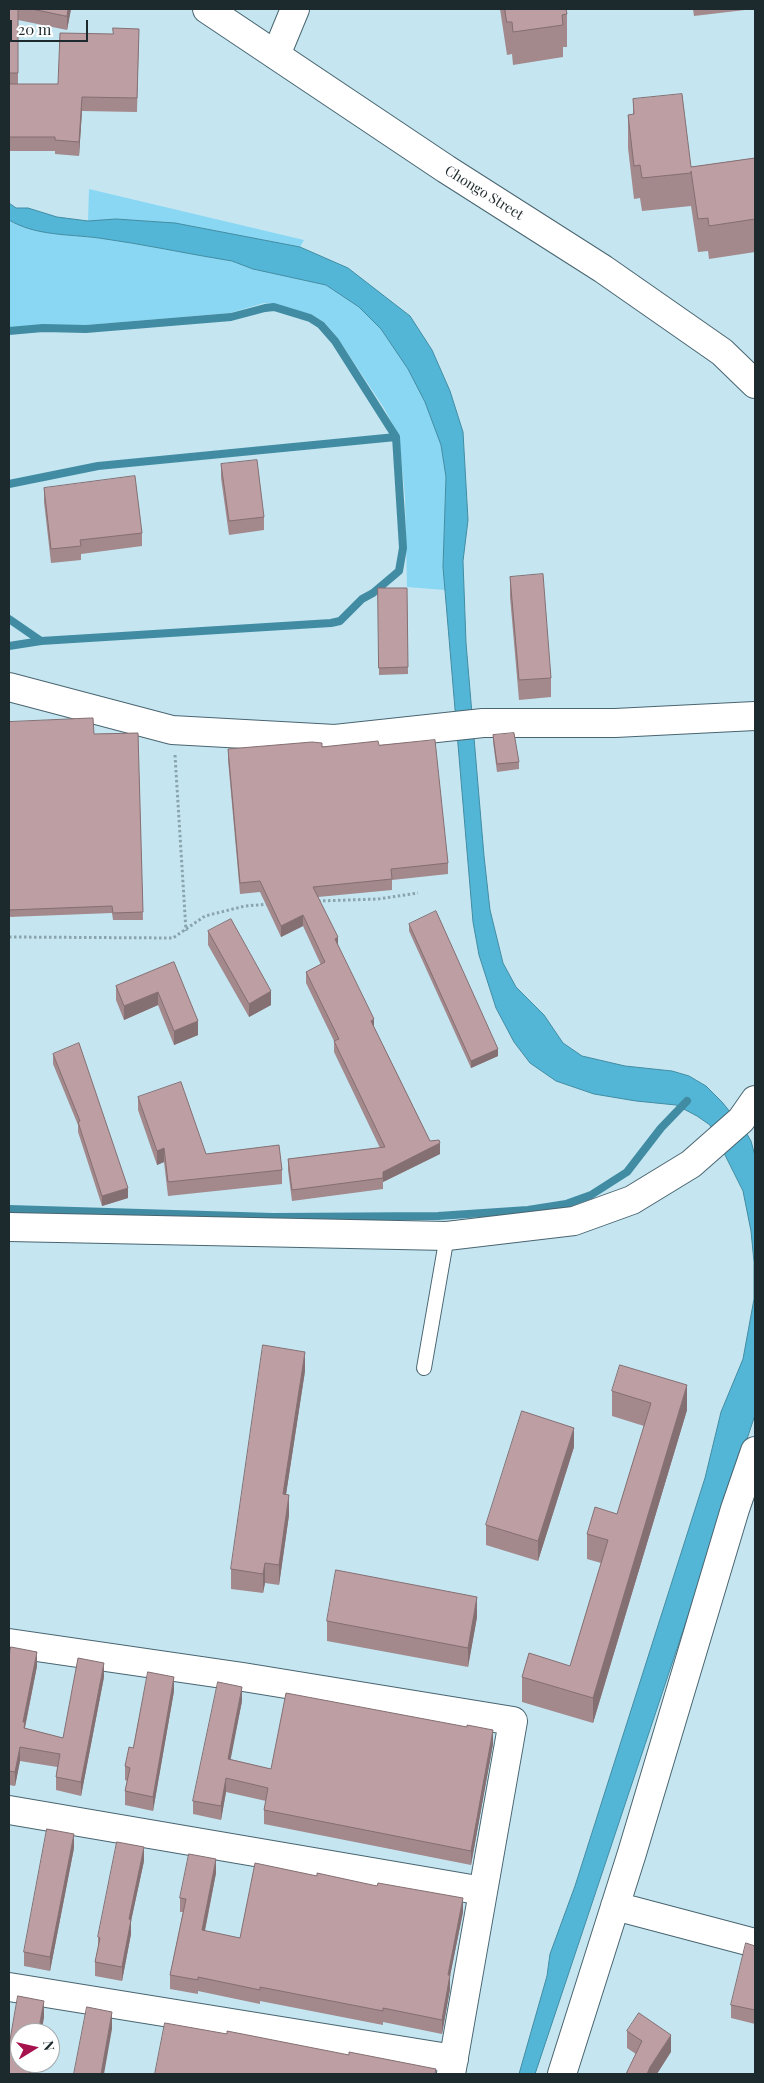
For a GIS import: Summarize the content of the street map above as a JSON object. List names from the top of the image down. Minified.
{"streets":{"street":["Chongo Street"]},"scale_bar":"20 m","north":"right"}
